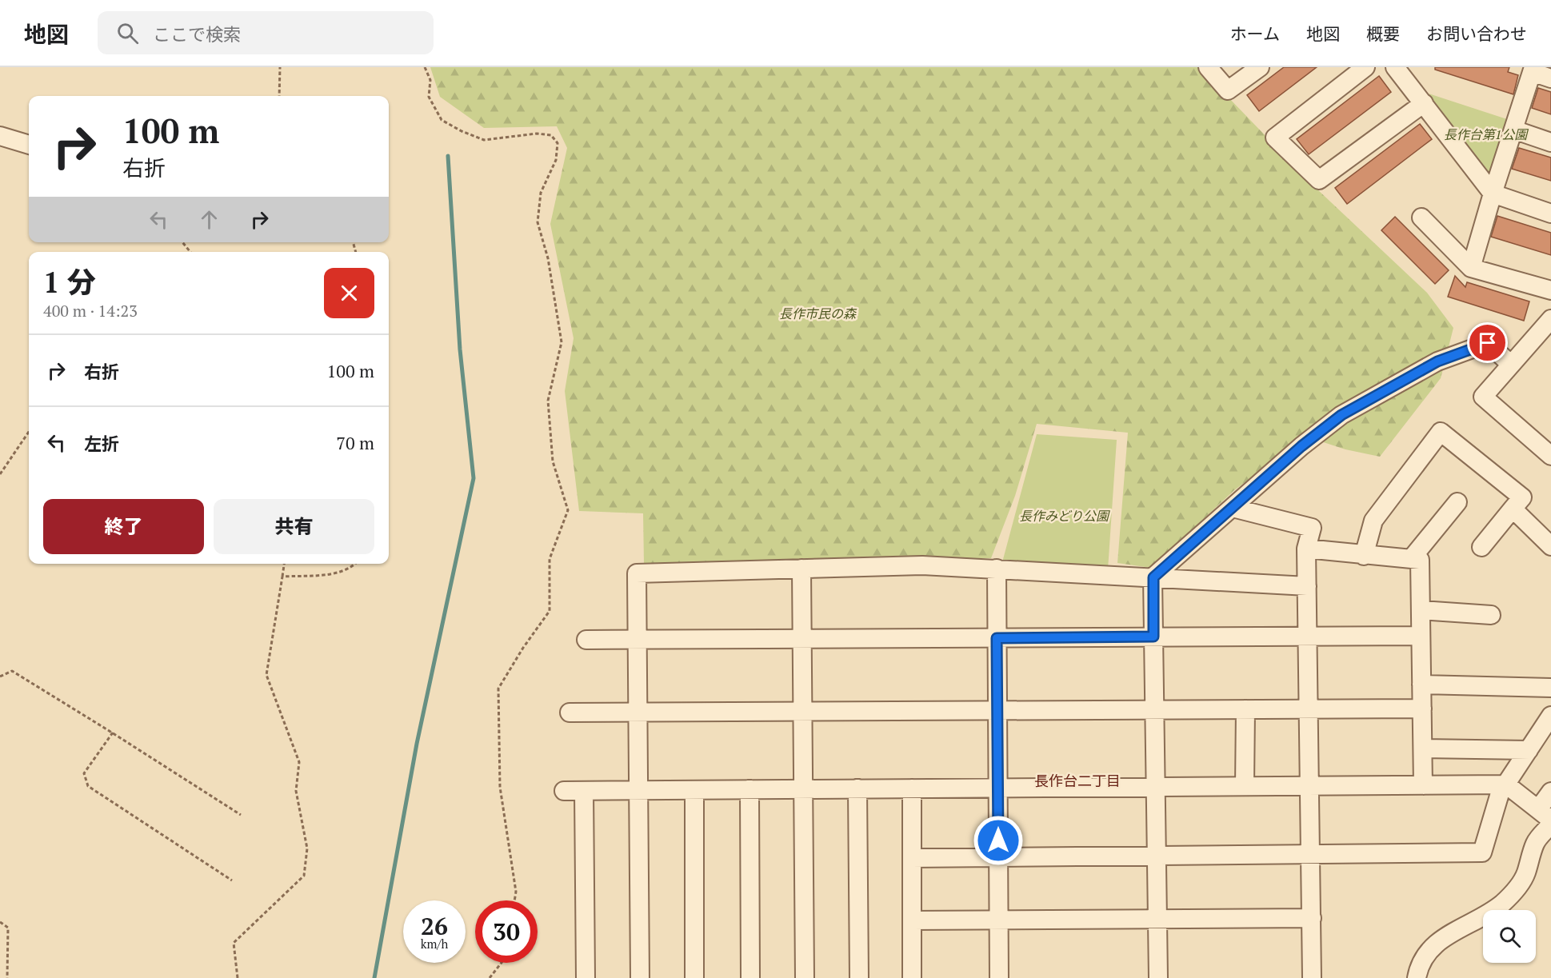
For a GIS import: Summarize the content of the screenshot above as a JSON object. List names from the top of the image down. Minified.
{"districts":["長作台二丁目"],"parks":["長作台第1公園","長作市民の森","長作みどり公園"],"page":{"header":"地図","search":"ここで検索","nav":["ホーム","地図","概要","お問い合わせ"],"turn":["100 m","右折"],"heading":["1 分","400 m · 14:23"],"list":[{"name":"右折","value":"100 m"},{"name":"左折","value":"70 m"}],"buttons":["終了","共有"],"speed":"26 km/h","limit":"30"}}
